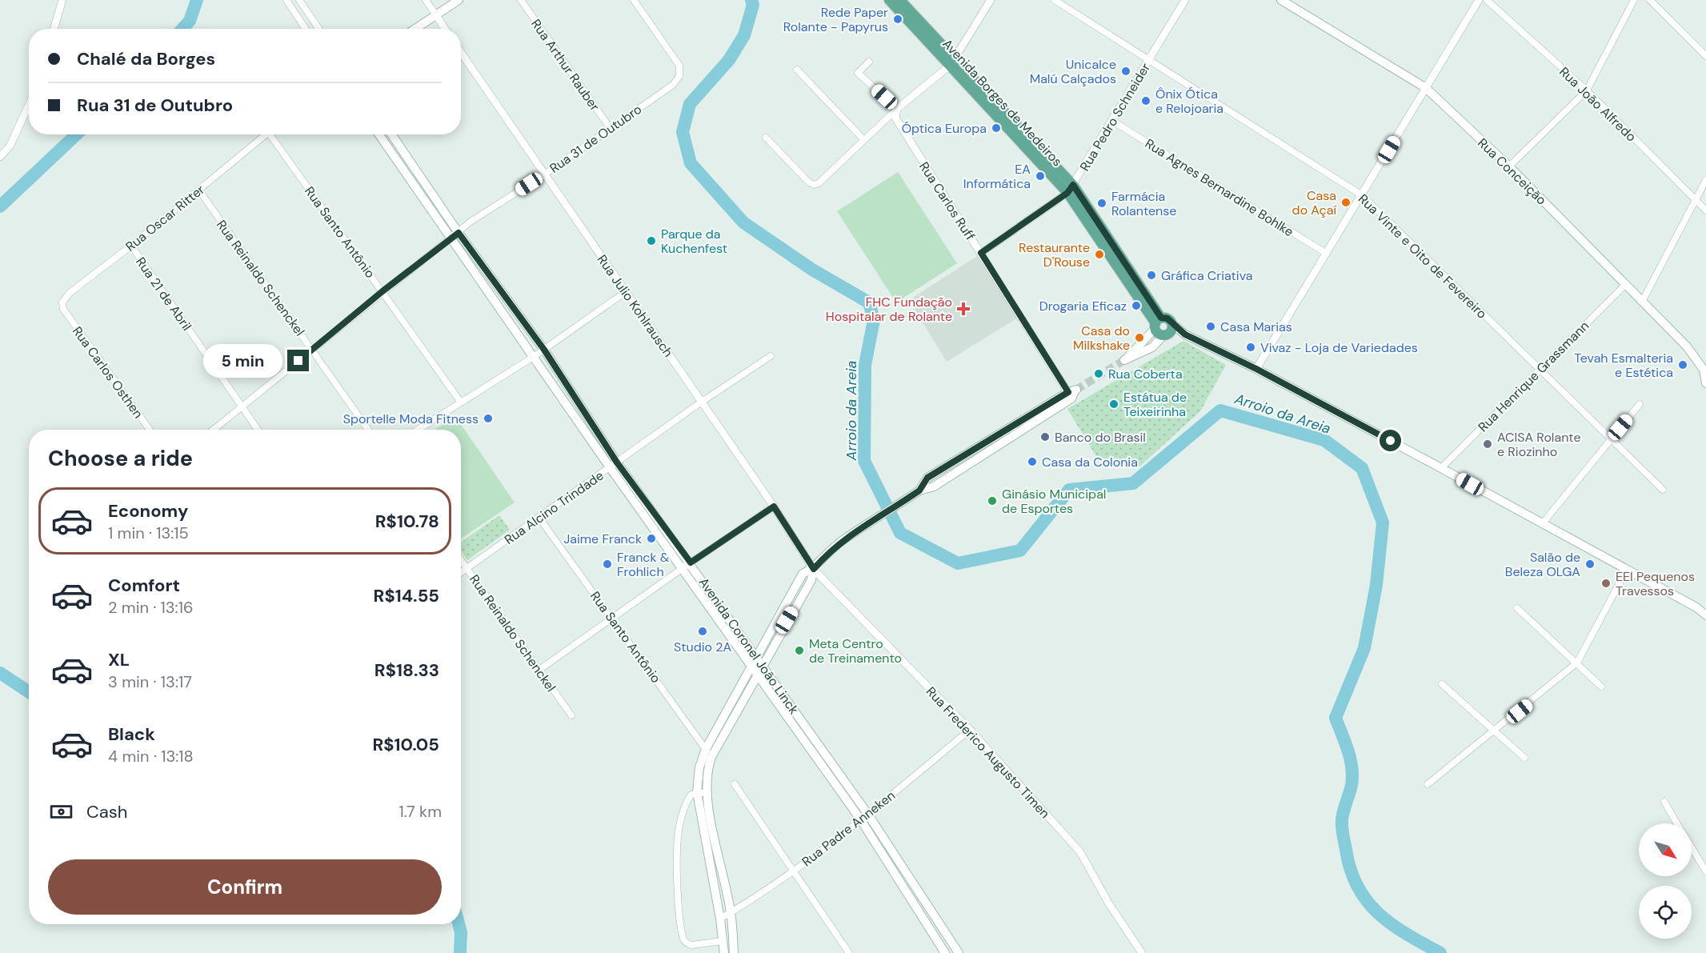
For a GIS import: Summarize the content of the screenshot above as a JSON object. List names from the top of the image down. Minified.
{"streets":{"main road":["Avenida Borges de Medeiros","Rua Conceição","Avenida Coronel João Linck"],"street":["Rua Arthur Rauber","Rua João Alfredo","Rua Pedro Schneider","Rua 31 de Outubro","Rua Agnes Bernardine Bohlke","Rua Carlos Ruff","Rua Oscar Ritter","Rua Santo Antônio","Rua Vinte e Oito de Fevereiro","Rua Reinaldo Schenckel","Rua 21 de Abril","Rua Julio Kohlrausch","Rua Carlos Osthen","Rua Henrique Grassmann","Rua Alcino Trindade","Rua Frederico Augusto Timen","Rua Padre Anneken"]},"crossings":[["Rua Arthur Rauber","Rua 31 de Outubro"],["Avenida Borges de Medeiros","Rua Pedro Schneider"],["Rua Pedro Schneider","Rua Agnes Bernardine Bohlke"],["Rua Pedro Schneider","Rua Carlos Ruff"],["Rua Pedro Schneider","Rua Vinte e Oito de Fevereiro"],["Rua 31 de Outubro","Rua Santo Antônio"],["Rua 31 de Outubro","Rua Reinaldo Schenckel"],["Rua 31 de Outubro","Rua 21 de Abril"],["Rua 31 de Outubro","Rua Julio Kohlrausch"],["Rua 31 de Outubro","Avenida Coronel João Linck"],["Rua Conceição","Rua Henrique Grassmann"],["Rua Oscar Ritter","Rua Reinaldo Schenckel"],["Rua Oscar Ritter","Rua 21 de Abril"],["Rua Oscar Ritter","Rua Carlos Osthen"],["Rua Santo Antônio","Rua Alcino Trindade"],["Rua Vinte e Oito de Fevereiro","Rua Henrique Grassmann"],["Rua Reinaldo Schenckel","Rua Alcino Trindade"],["Rua Julio Kohlrausch","Rua Alcino Trindade"],["Rua Julio Kohlrausch","Rua Frederico Augusto Timen"],["Rua Alcino Trindade","Avenida Coronel João Linck"],["Avenida Coronel João Linck","Rua Padre Anneken"],["Rua Frederico Augusto Timen","Rua Padre Anneken"]],"water":["Arroio da Areia"],"places":{"other":["Rede Paper Rolante - Papyrus","Unicalce Malú Calçados","Ônix Ótica e Relojoaria","Óptica Europa","EA Informática","Casa do Açaí","Farmácia Rolantense","Parque da Kuchenfest","Restaurante D'Rouse","Gráfica Criativa","Drogaria Eficaz","Casa Marias","Casa do Milkshake","Vivaz - Loja de Variedades","Tevah Esmalteria e Estética","Rua Coberta","Estátua de Teixeirinha","Sportelle Moda Fitness","Banco do Brasil","ACISA Rolante e Riozinho","Casa da Colonia","Ginásio Municipal de Esportes","Jaime Franck","Franck & Frohlich","Salão de Beleza OLGA","EEI Pequenos Travessos","Studio 2A","Meta Centro de Treinamento"],"health":["FHC Fundação Hospitalar de Rolante"]},"north":"bottom right","page":{"banner":["Chalé da Borges","Rua 31 de Outubro"],"bubble":"5 min","heading":"Choose a ride","list":[{"name":"Economy","note":"1 min · 13:15","value":"R$10.78"},{"name":"Comfort","note":"2 min · 13:16","value":"R$14.55"},{"name":"XL","note":"3 min · 13:17","value":"R$18.33"},{"name":"Black","note":"4 min · 13:18","value":"R$10.05"}],"pay":["Cash","1.7 km"],"buttons":"Confirm"}}
